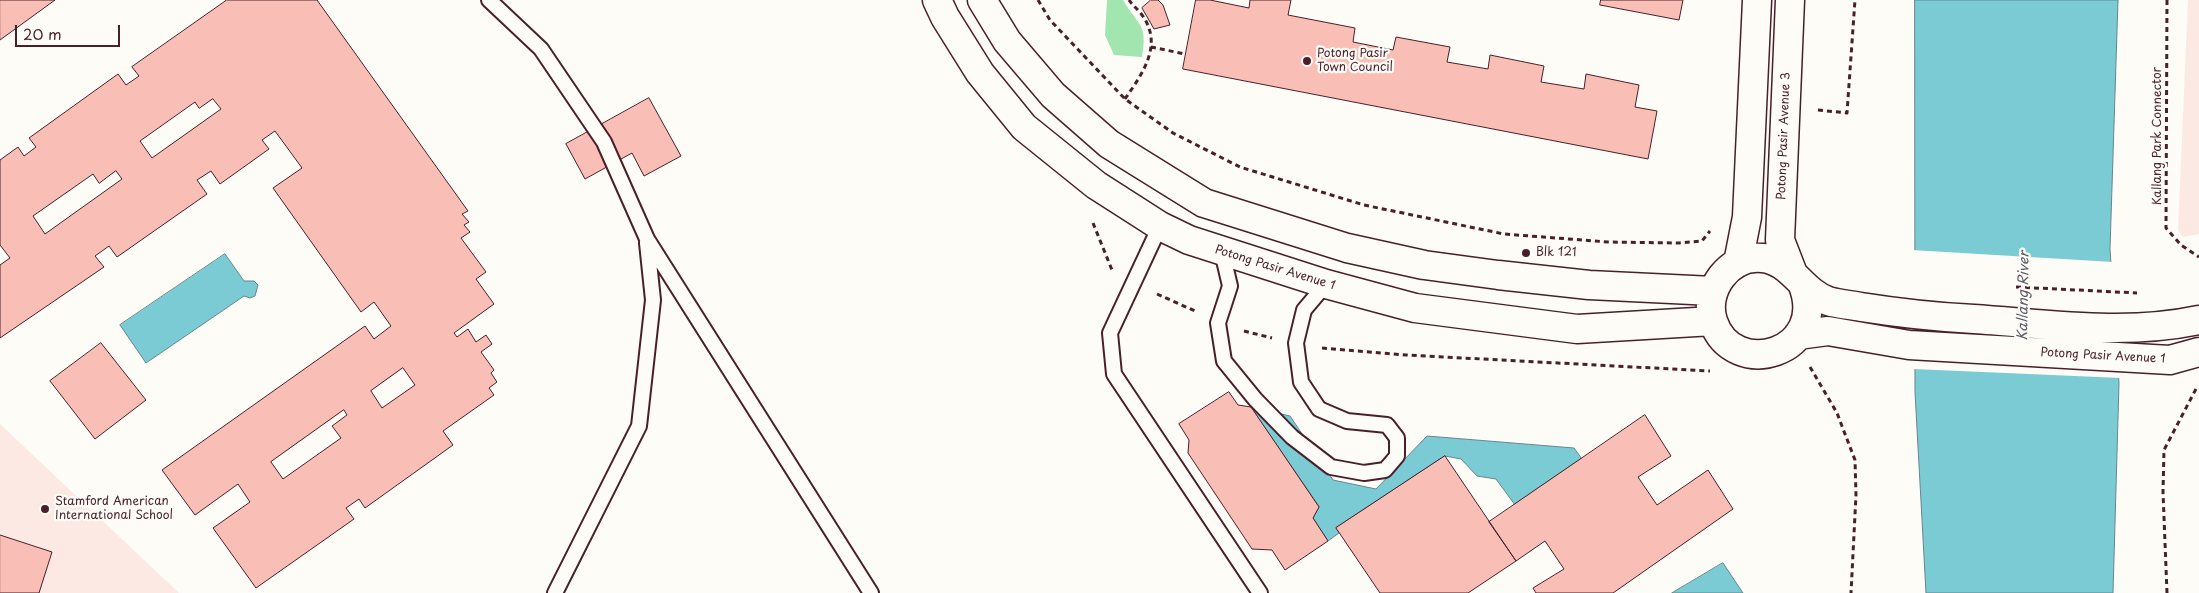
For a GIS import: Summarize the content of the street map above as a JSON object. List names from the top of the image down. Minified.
{"streets":{"street":["Potong Pasir Avenue 3","Potong Pasir Avenue 1"],"path":["Kallang Park Connector"]},"crossings":[["Potong Pasir Avenue 3","Potong Pasir Avenue 1"]],"water":["Kallang River"],"places":["Potong Pasir Town Council","Blk 121","Stamford American International School"],"scale_bar":"20 m"}
